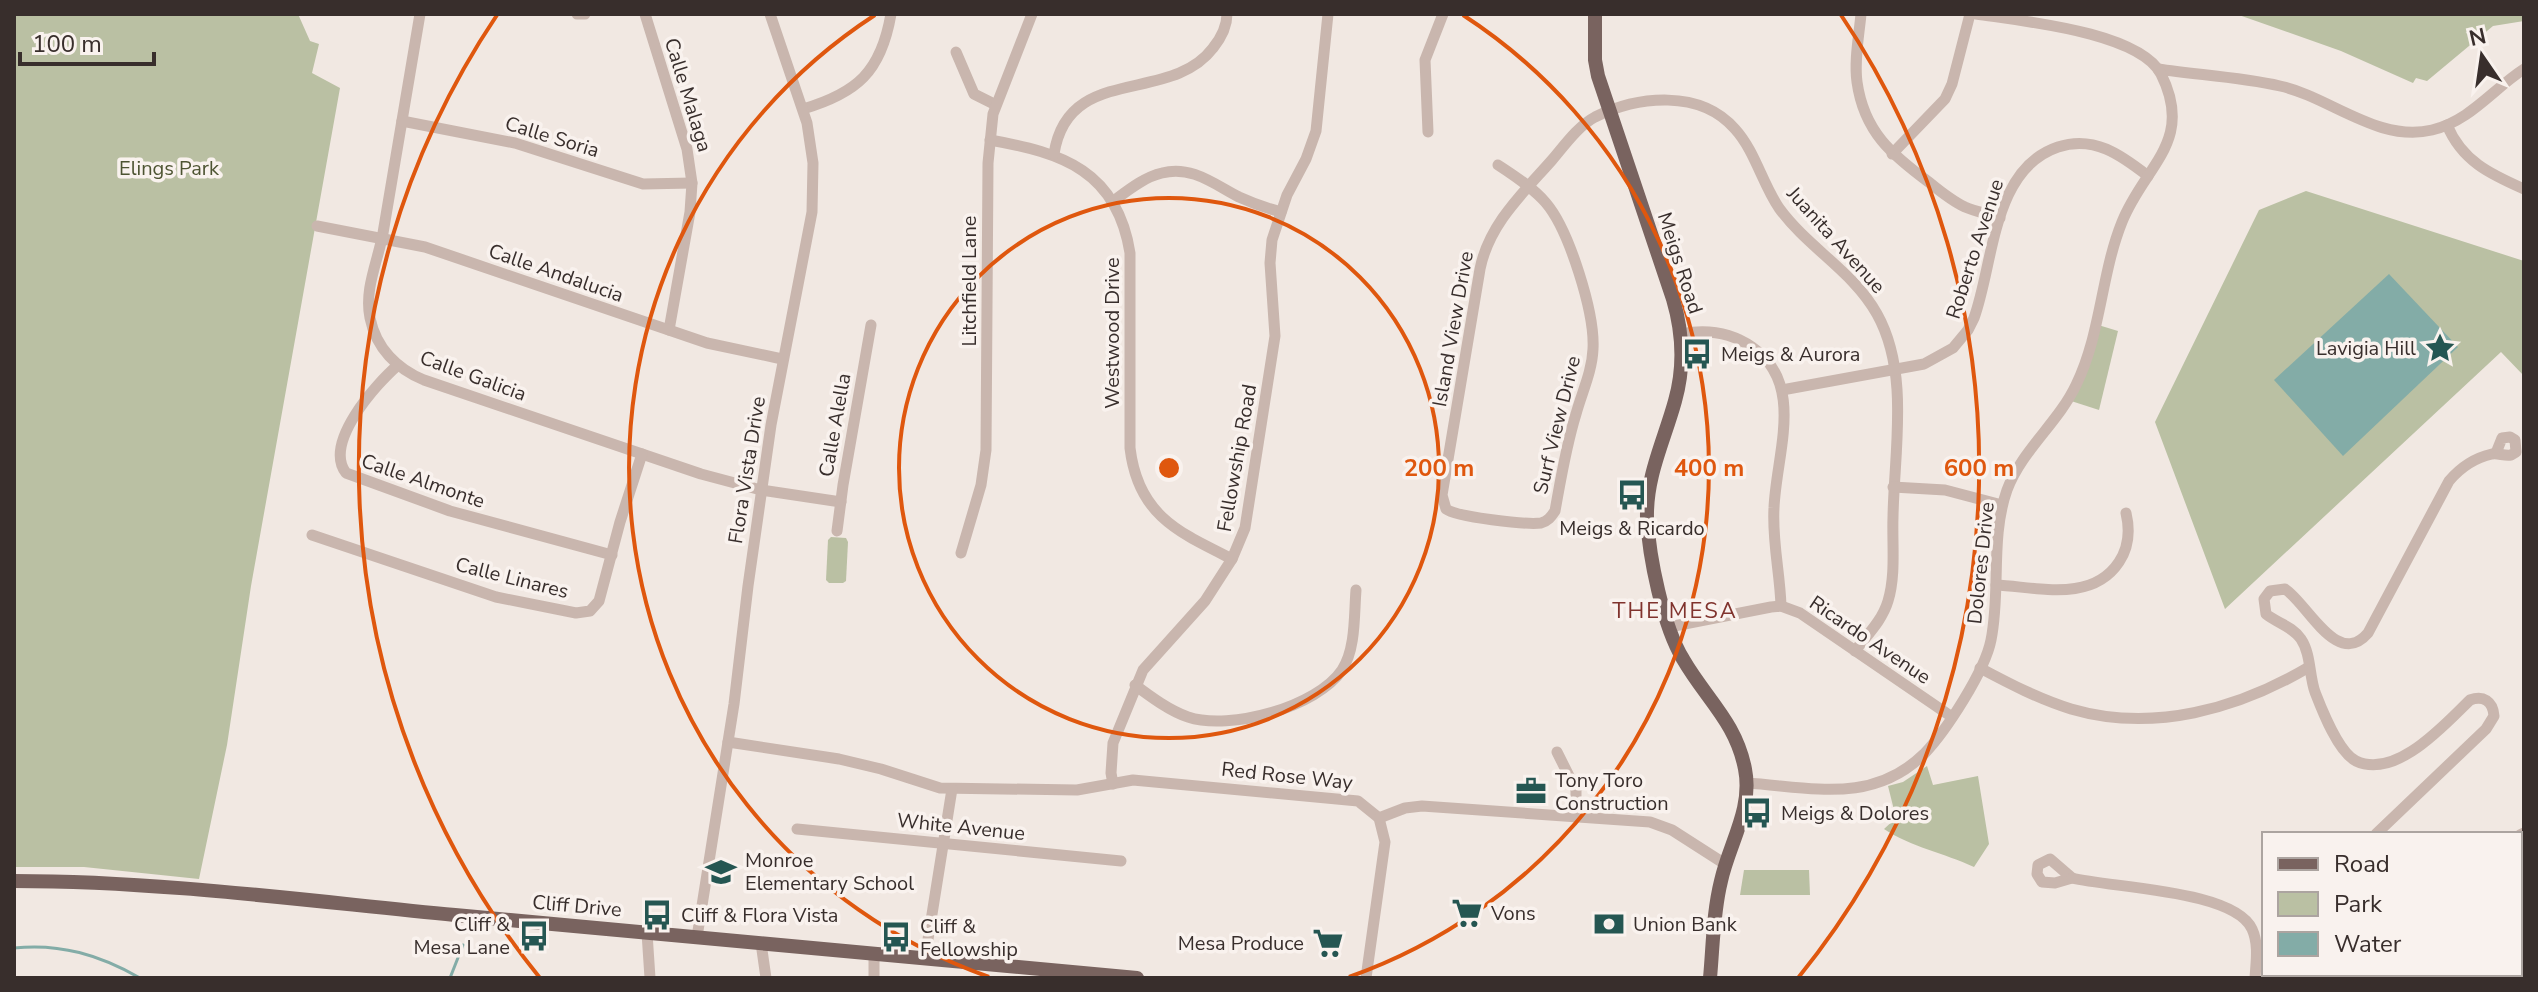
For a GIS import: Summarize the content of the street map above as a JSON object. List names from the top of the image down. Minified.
{"streets":{"main road":["Meigs Road","Cliff Drive"],"street":["Calle Malaga","Calle Soria","Juanita Avenue","Roberto Avenue","Calle Andalucia","Litchfield Lane","Island View Drive","Westwood Drive","Calle Galicia","Calle Alella","Surf View Drive","Fellowship Road","Flora Vista Drive","Calle Almonte","Dolores Drive","Calle Linares","Ricardo Avenue","Red Rose Way","White Avenue"]},"crossings":[["Calle Malaga","Calle Soria"],["Calle Malaga","Calle Andalucia"],["Calle Soria","Calle Galicia"],["Juanita Avenue","Roberto Avenue"],["Juanita Avenue","Meigs Road"],["Juanita Avenue","Island View Drive"],["Juanita Avenue","Ricardo Avenue"],["Roberto Avenue","Dolores Drive"],["Meigs Road","Island View Drive"],["Meigs Road","Dolores Drive"],["Meigs Road","Ricardo Avenue"],["Calle Andalucia","Calle Galicia"],["Calle Andalucia","Flora Vista Drive"],["Litchfield Lane","Westwood Drive"],["Island View Drive","Surf View Drive"],["Westwood Drive","Fellowship Road"],["Calle Galicia","Calle Alella"],["Calle Galicia","Flora Vista Drive"],["Calle Galicia","Calle Almonte"],["Calle Galicia","Calle Linares"],["Fellowship Road","Red Rose Way"],["Flora Vista Drive","Cliff Drive"],["Calle Almonte","Calle Linares"],["Dolores Drive","Ricardo Avenue"]],"districts":["THE MESA"],"parks":["Elings Park"],"places":{"place":["Lavigia Hill"],"bus stop":["Meigs & Aurora","Meigs & Ricardo","Meigs & Dolores","Cliff & Flora Vista","Cliff & Mesa Lane","Cliff & Fellowship"],"office":["Tony Toro Construction"],"school or university":["Monroe Elementary School"],"supermarket":["Vons","Mesa Produce"],"bank":["Union Bank"]},"legend":["Road","Park","Water"],"scale_bar":"100 m","north":"top","rings":["200 m","400 m","600 m"]}
